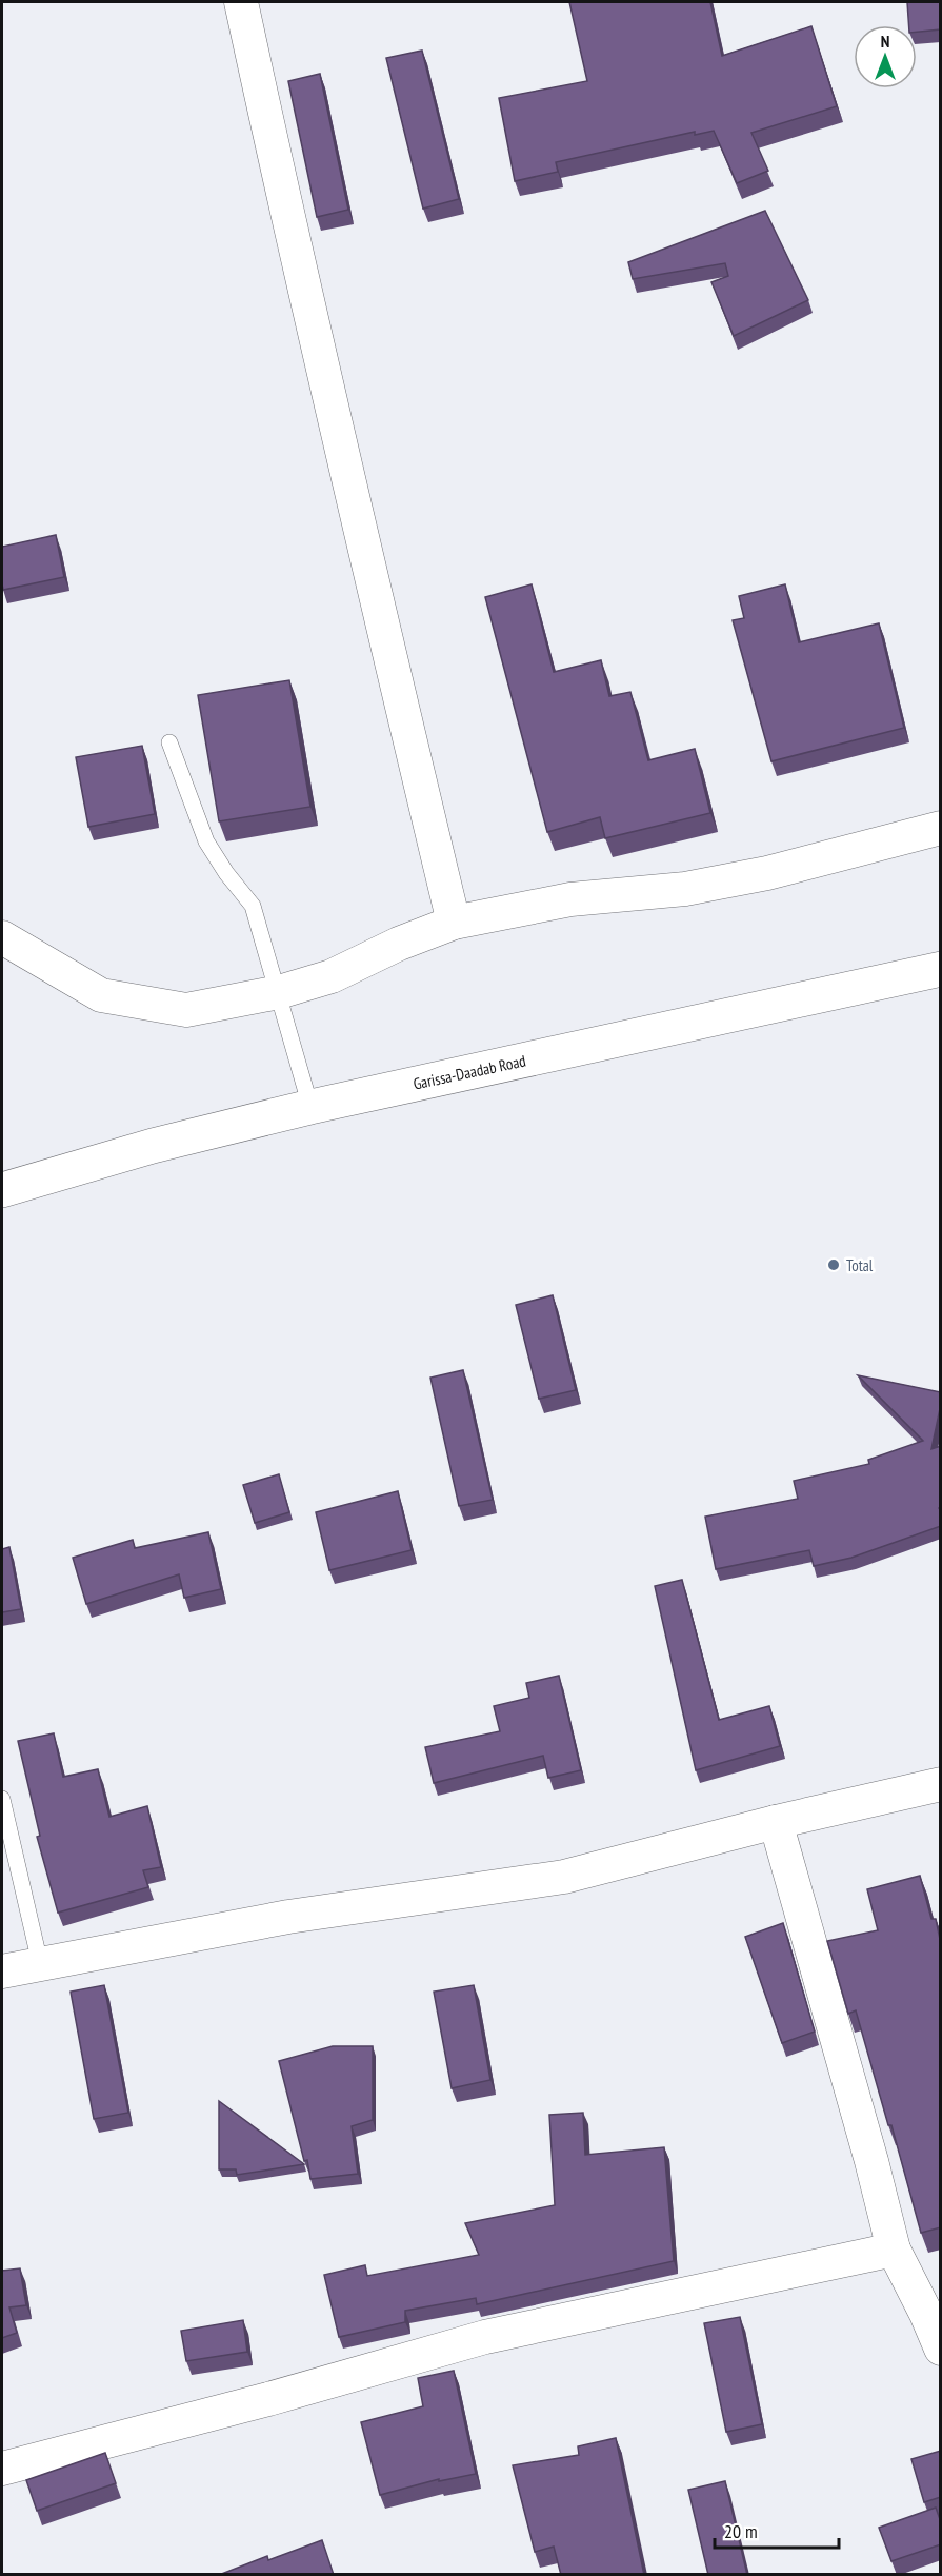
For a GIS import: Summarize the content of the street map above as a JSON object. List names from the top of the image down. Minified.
{"streets":{"highway":["Garissa-Daadab Road"]},"places":["Total"],"scale_bar":"20 m","north":"top"}
